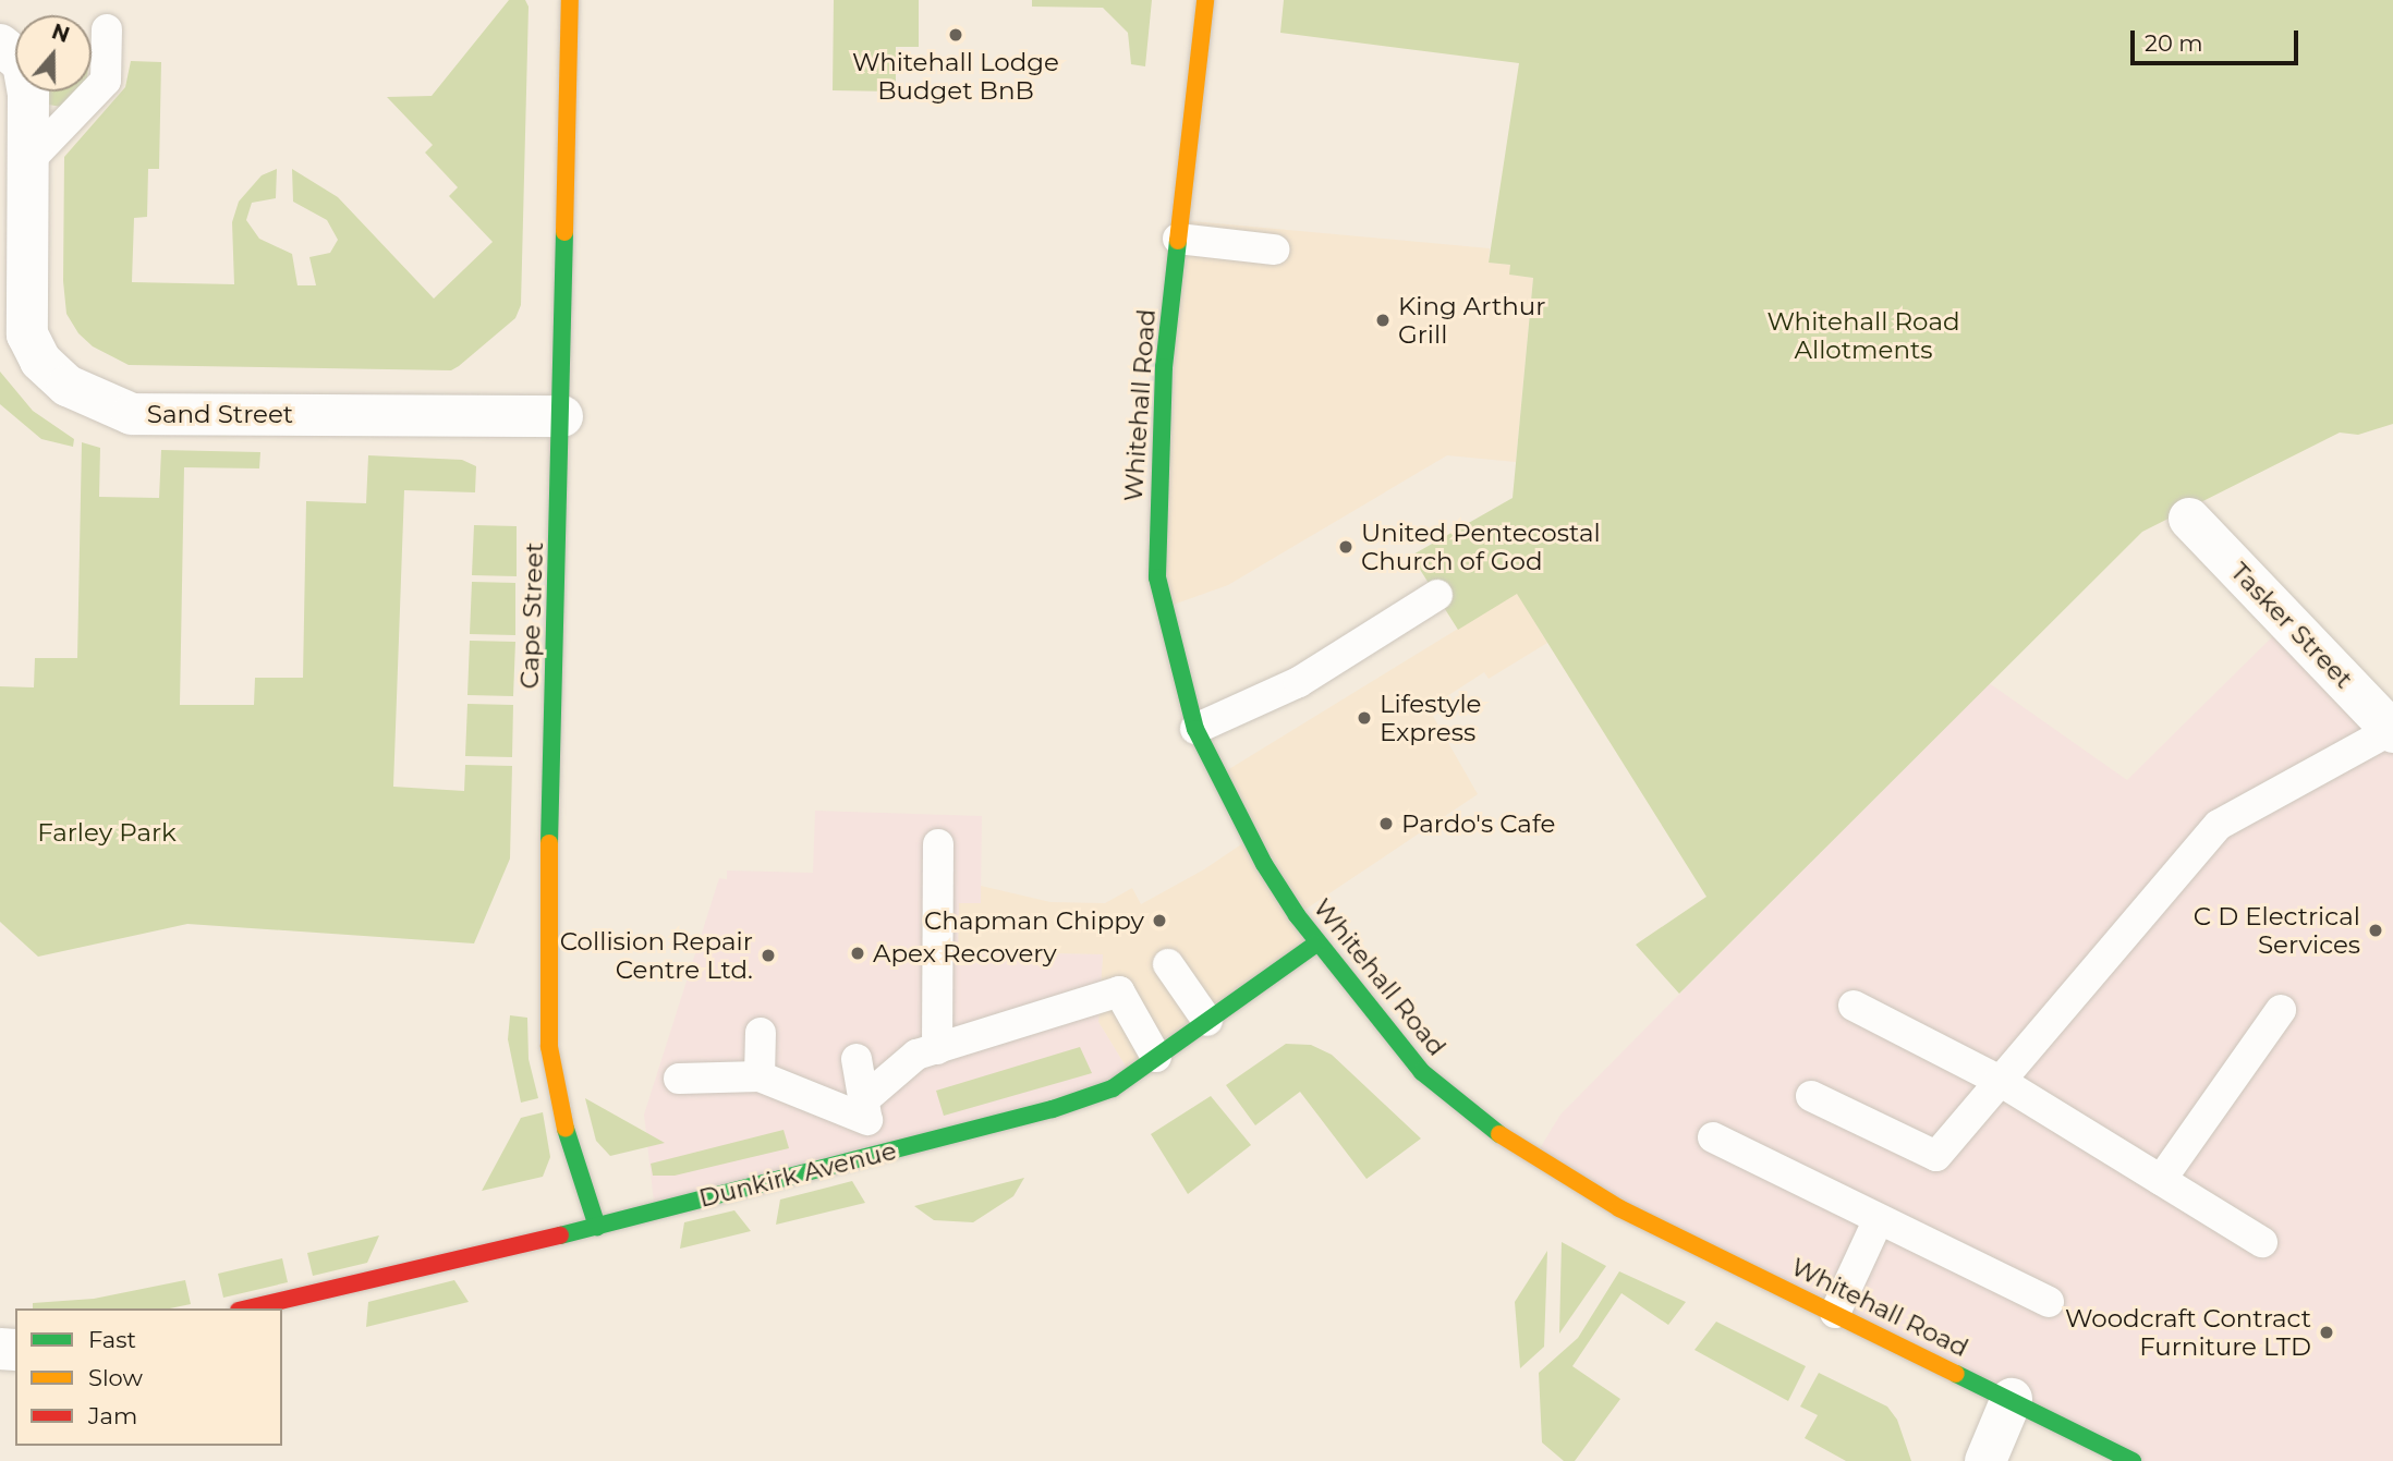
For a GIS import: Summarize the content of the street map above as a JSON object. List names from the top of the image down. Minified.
{"streets":{"street":["Whitehall Road","Sand Street","Cape Street","Tasker Street","Dunkirk Avenue"]},"crossings":[["Whitehall Road","Dunkirk Avenue"],["Sand Street","Cape Street"],["Cape Street","Dunkirk Avenue"]],"parks":["Whitehall Road Allotments","Farley Park"],"places":["Whitehall Lodge Budget BnB","King Arthur Grill","United Pentecostal Church of God","Lifestyle Express","Pardo's Cafe","Chapman Chippy","C D Electrical Services","Apex Recovery","Collision Repair Centre Ltd.","Woodcraft Contract Furniture LTD"],"legend":["Fast","Slow","Jam"],"scale_bar":"20 m","north":"top"}
